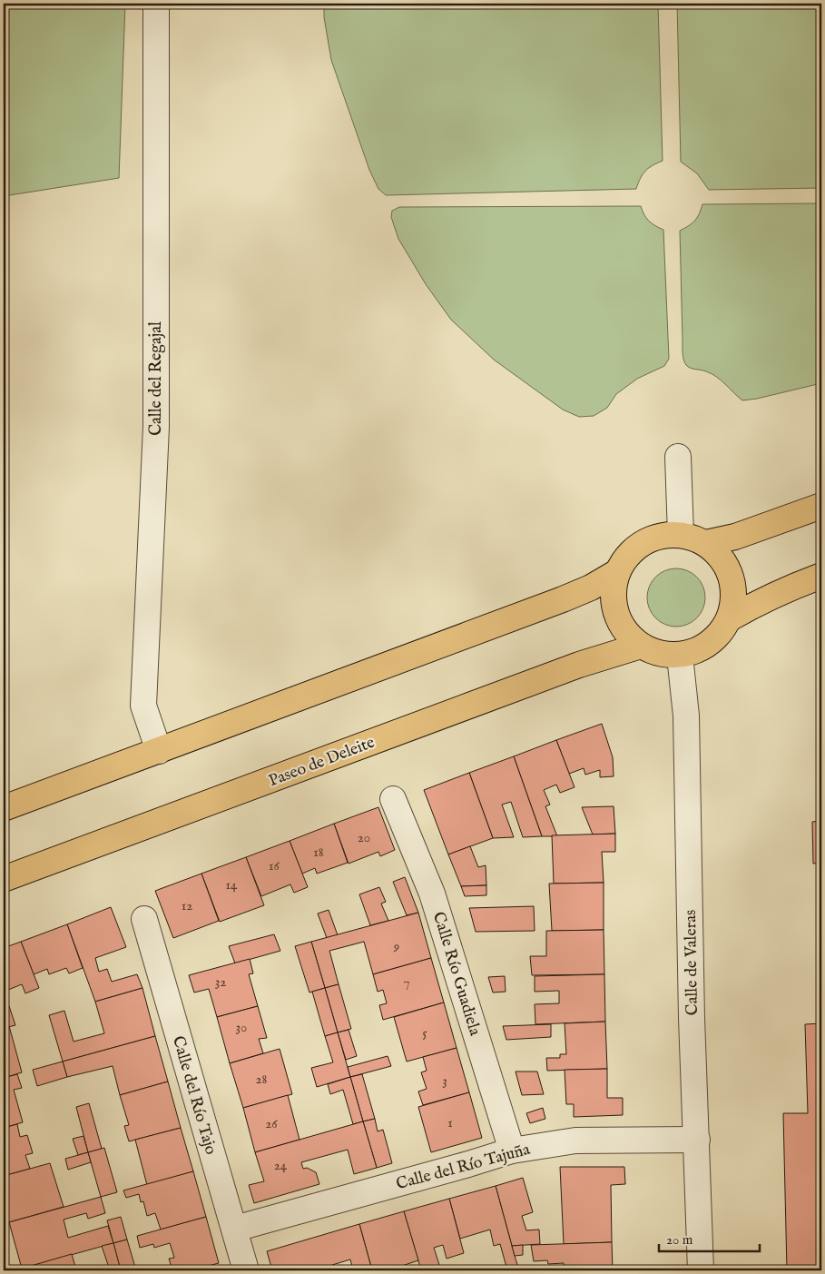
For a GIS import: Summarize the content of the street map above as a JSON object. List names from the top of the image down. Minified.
{"streets":{"main road":["Paseo de Deleite"],"street":["Calle del Regajal","Calle de Valeras","Calle Río Guadiela","Calle del Río Tajo","Calle del Río Tajuña"]},"crossings":[["Paseo de Deleite","Calle de Valeras"],["Calle de Valeras","Calle del Río Tajuña"],["Calle Río Guadiela","Calle del Río Tajuña"],["Calle del Río Tajo","Calle del Río Tajuña"]],"house_numbers":["20","18","16","14","12","9","32","7","30","5","28","3","1","26","24"],"scale_bar":"20 m"}
